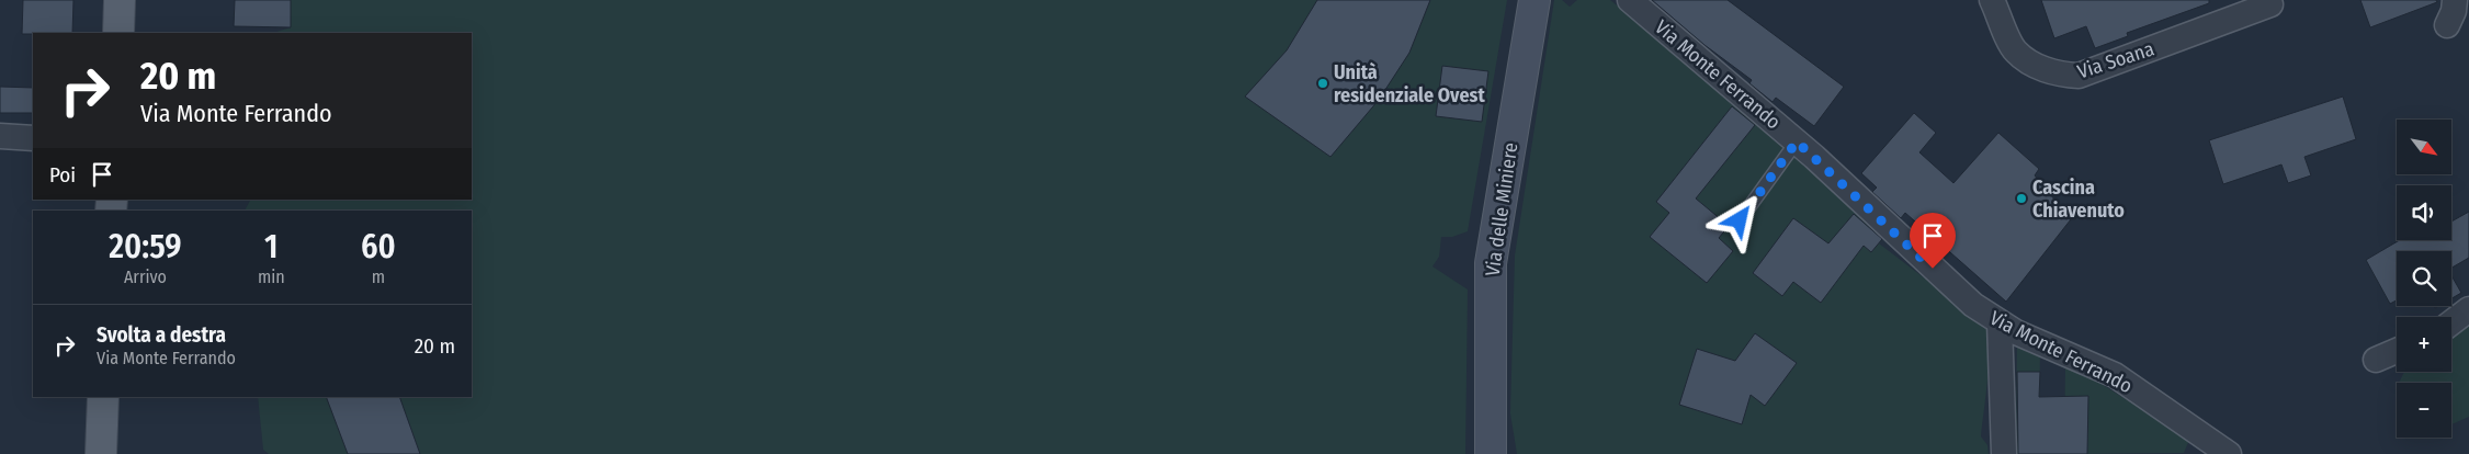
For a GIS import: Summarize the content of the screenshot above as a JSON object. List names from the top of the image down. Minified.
{"streets":{"street":["Via Soana","Via Monte Ferrando","Via delle Miniere"]},"places":["Unità residenziale Ovest","Cascina Chiavenuto"],"north":"bottom right","page":{"turn":["20 m","Via Monte Ferrando"],"map_buttons":["+","−"],"then":"Poi","eta":["20:59","Arrivo","1","min","60","m"],"list":[{"name":"Svolta a destra","note":"Via Monte Ferrando","value":"20 m"}]}}
